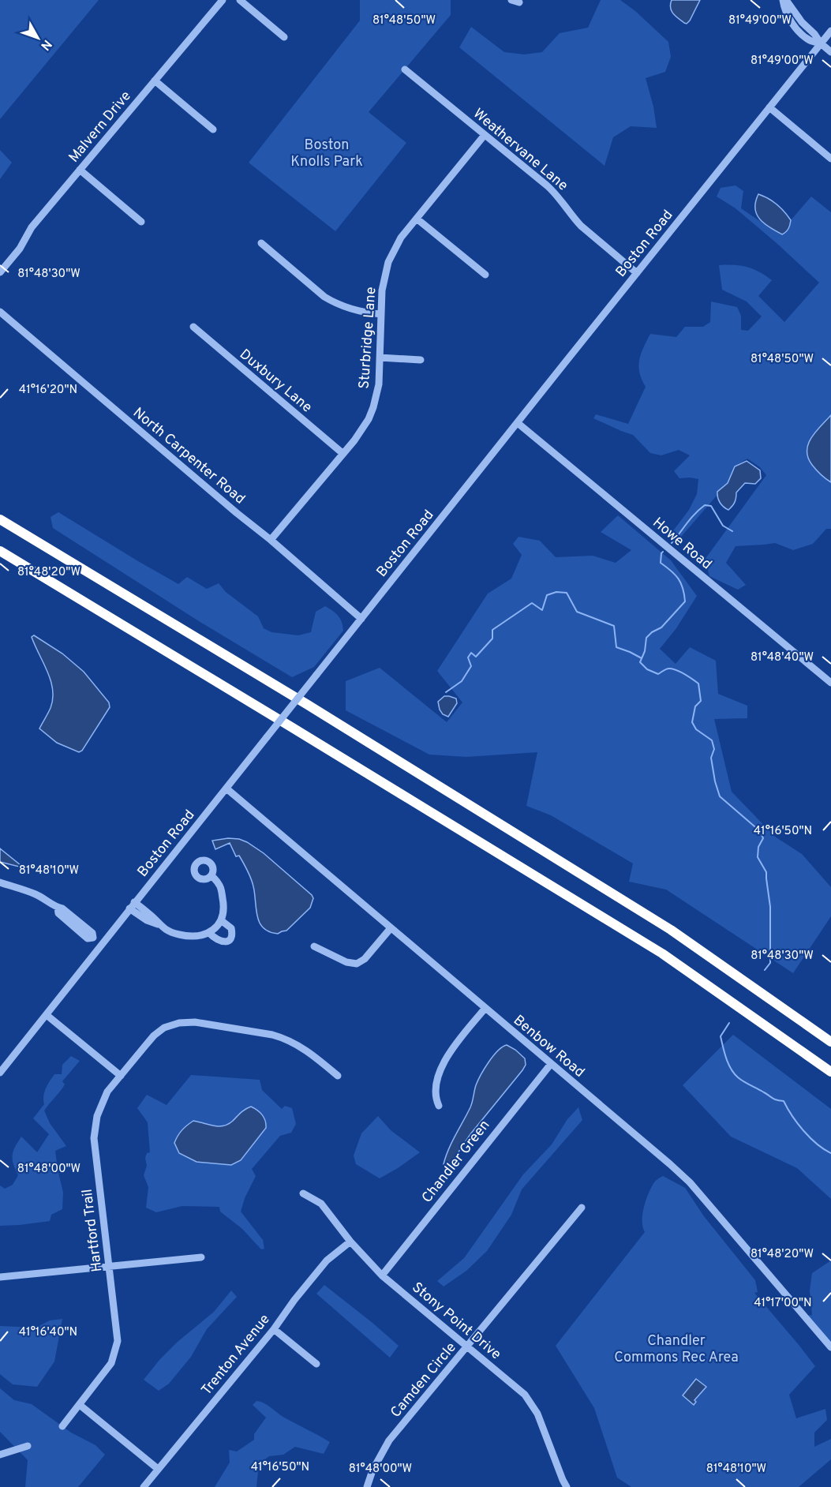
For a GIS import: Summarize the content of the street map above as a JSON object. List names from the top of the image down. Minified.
{"streets":{"street":["Malvern Drive","Weathervane Lane","Boston Road","Sturbridge Lane","Duxbury Lane","North Carpenter Road","Howe Road","Benbow Road","Chandler Green","Hartford Trail","Stony Point Drive","Trenton Avenue","Camden Circle"]},"crossings":[["Weathervane Lane","Boston Road"],["Weathervane Lane","Sturbridge Lane"],["Boston Road","North Carpenter Road"],["Boston Road","Howe Road"],["Boston Road","Benbow Road"],["Sturbridge Lane","Duxbury Lane"],["Sturbridge Lane","North Carpenter Road"],["Benbow Road","Chandler Green"],["Chandler Green","Stony Point Drive"],["Stony Point Drive","Trenton Avenue"],["Stony Point Drive","Camden Circle"]],"parks":["Boston Knolls Park","Chandler Commons Rec Area"],"north":"bottom right","coordinates":["81°48'50\"W","81°49'00\"W","81°48'30\"W","41°16'20\"N","81°48'20\"W","81°48'40\"W","41°16'50\"N","81°48'10\"W","81°48'00\"W","41°17'00\"N","41°16'40\"N"]}
